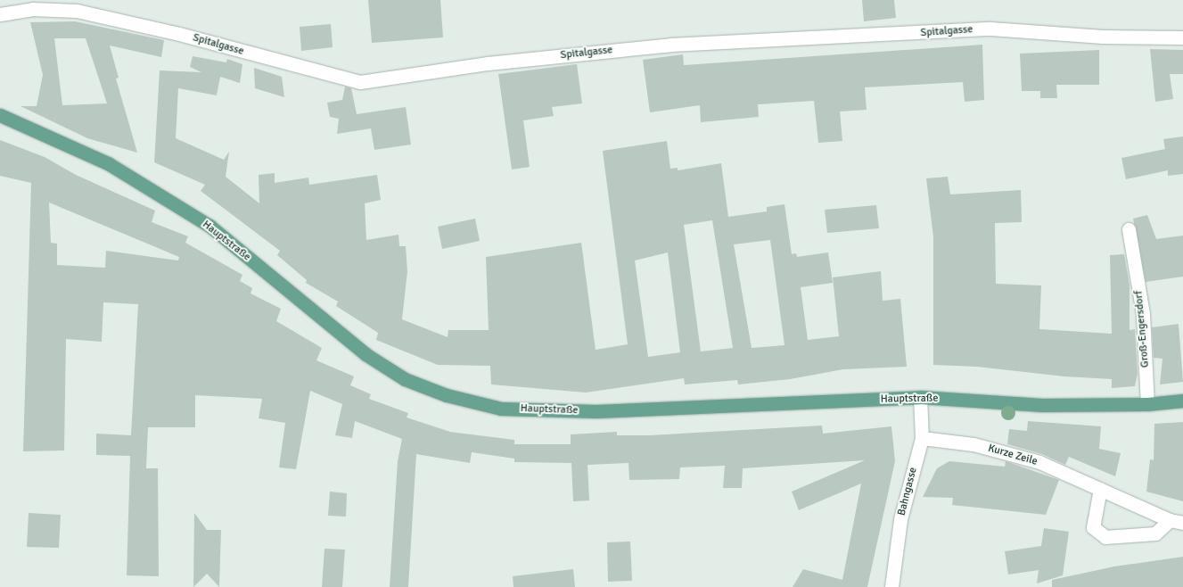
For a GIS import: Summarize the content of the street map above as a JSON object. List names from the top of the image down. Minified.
{"streets":{"main road":["Hauptstraße"],"street":["Spitalgasse","Groß-Engersdorf","Kurze Zeile","Bahngasse"]},"crossings":[["Hauptstraße","Groß-Engersdorf"],["Hauptstraße","Bahngasse"],["Kurze Zeile","Bahngasse"]]}
